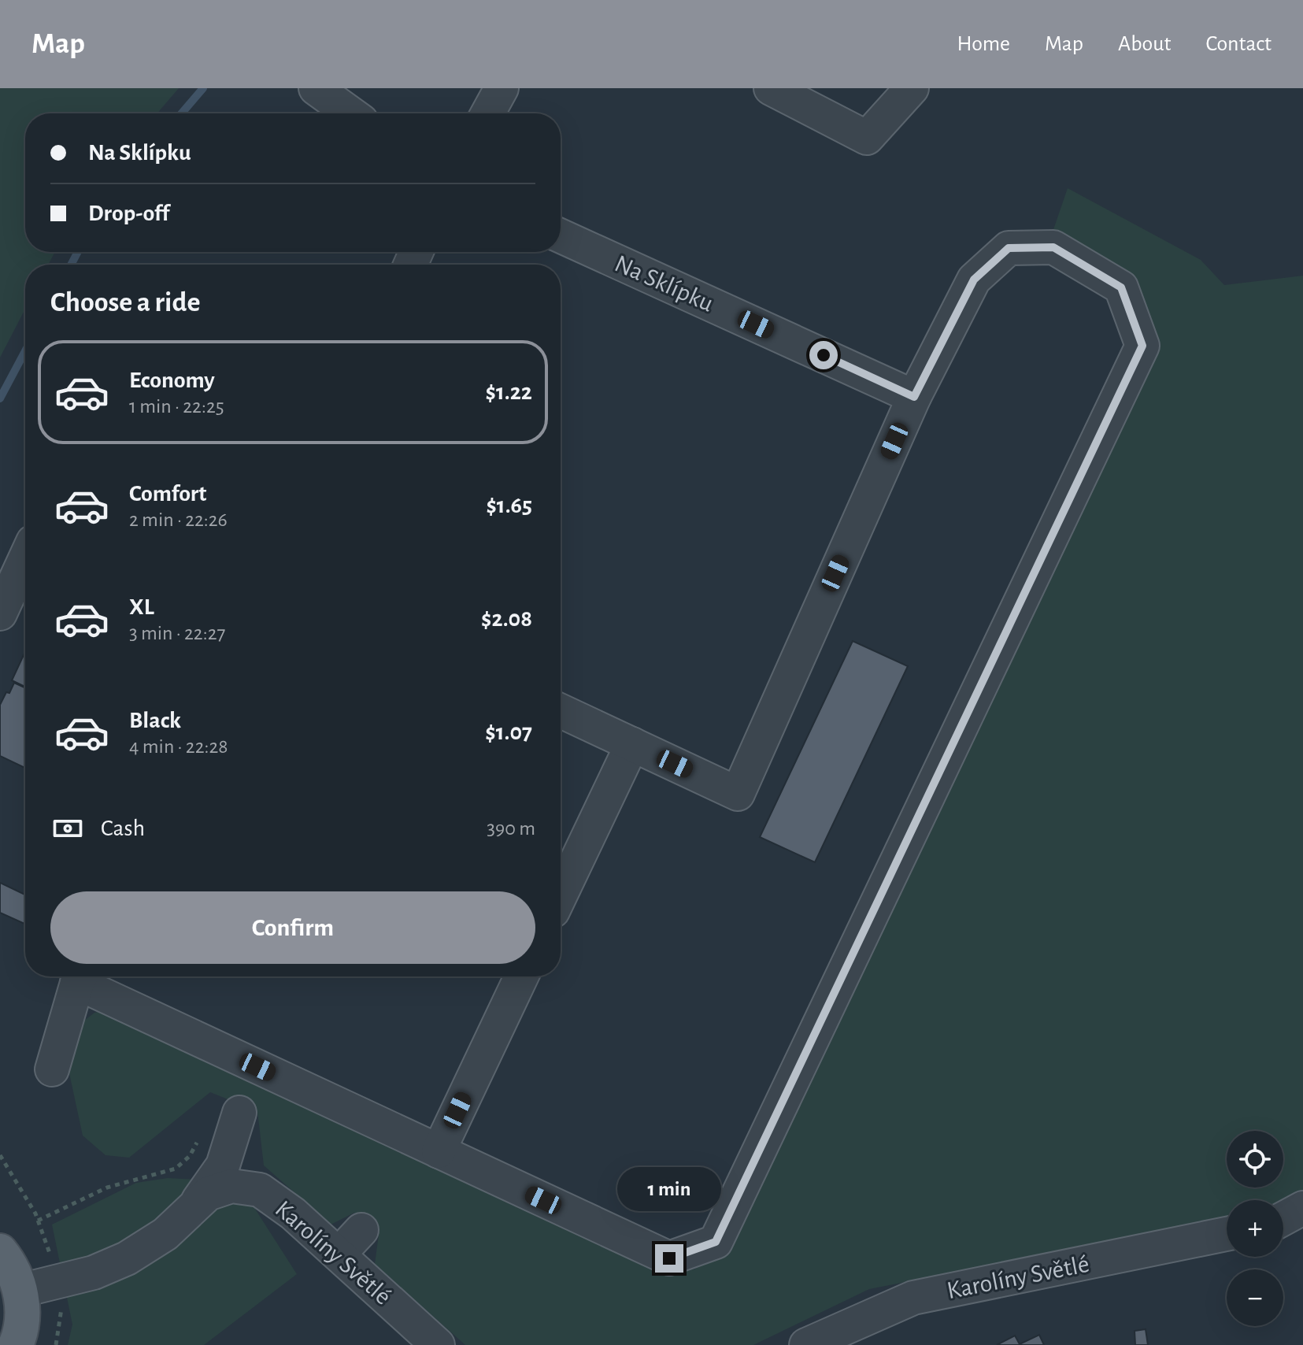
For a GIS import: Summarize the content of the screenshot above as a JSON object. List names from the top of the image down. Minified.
{"streets":{"street":["Na Sklípku","Karolíny Světlé"]},"page":{"header":"Map","nav":["Home","Map","About","Contact"],"banner":["Na Sklípku","Drop-off"],"heading":"Choose a ride","list":[{"name":"Economy","note":"1 min · 22:25","value":"$1.22"},{"name":"Comfort","note":"2 min · 22:26","value":"$1.65"},{"name":"XL","note":"3 min · 22:27","value":"$2.08"},{"name":"Black","note":"4 min · 22:28","value":"$1.07"}],"pay":["Cash","390 m"],"buttons":"Confirm","map_buttons":["+","−"],"bubble":"1 min"}}
